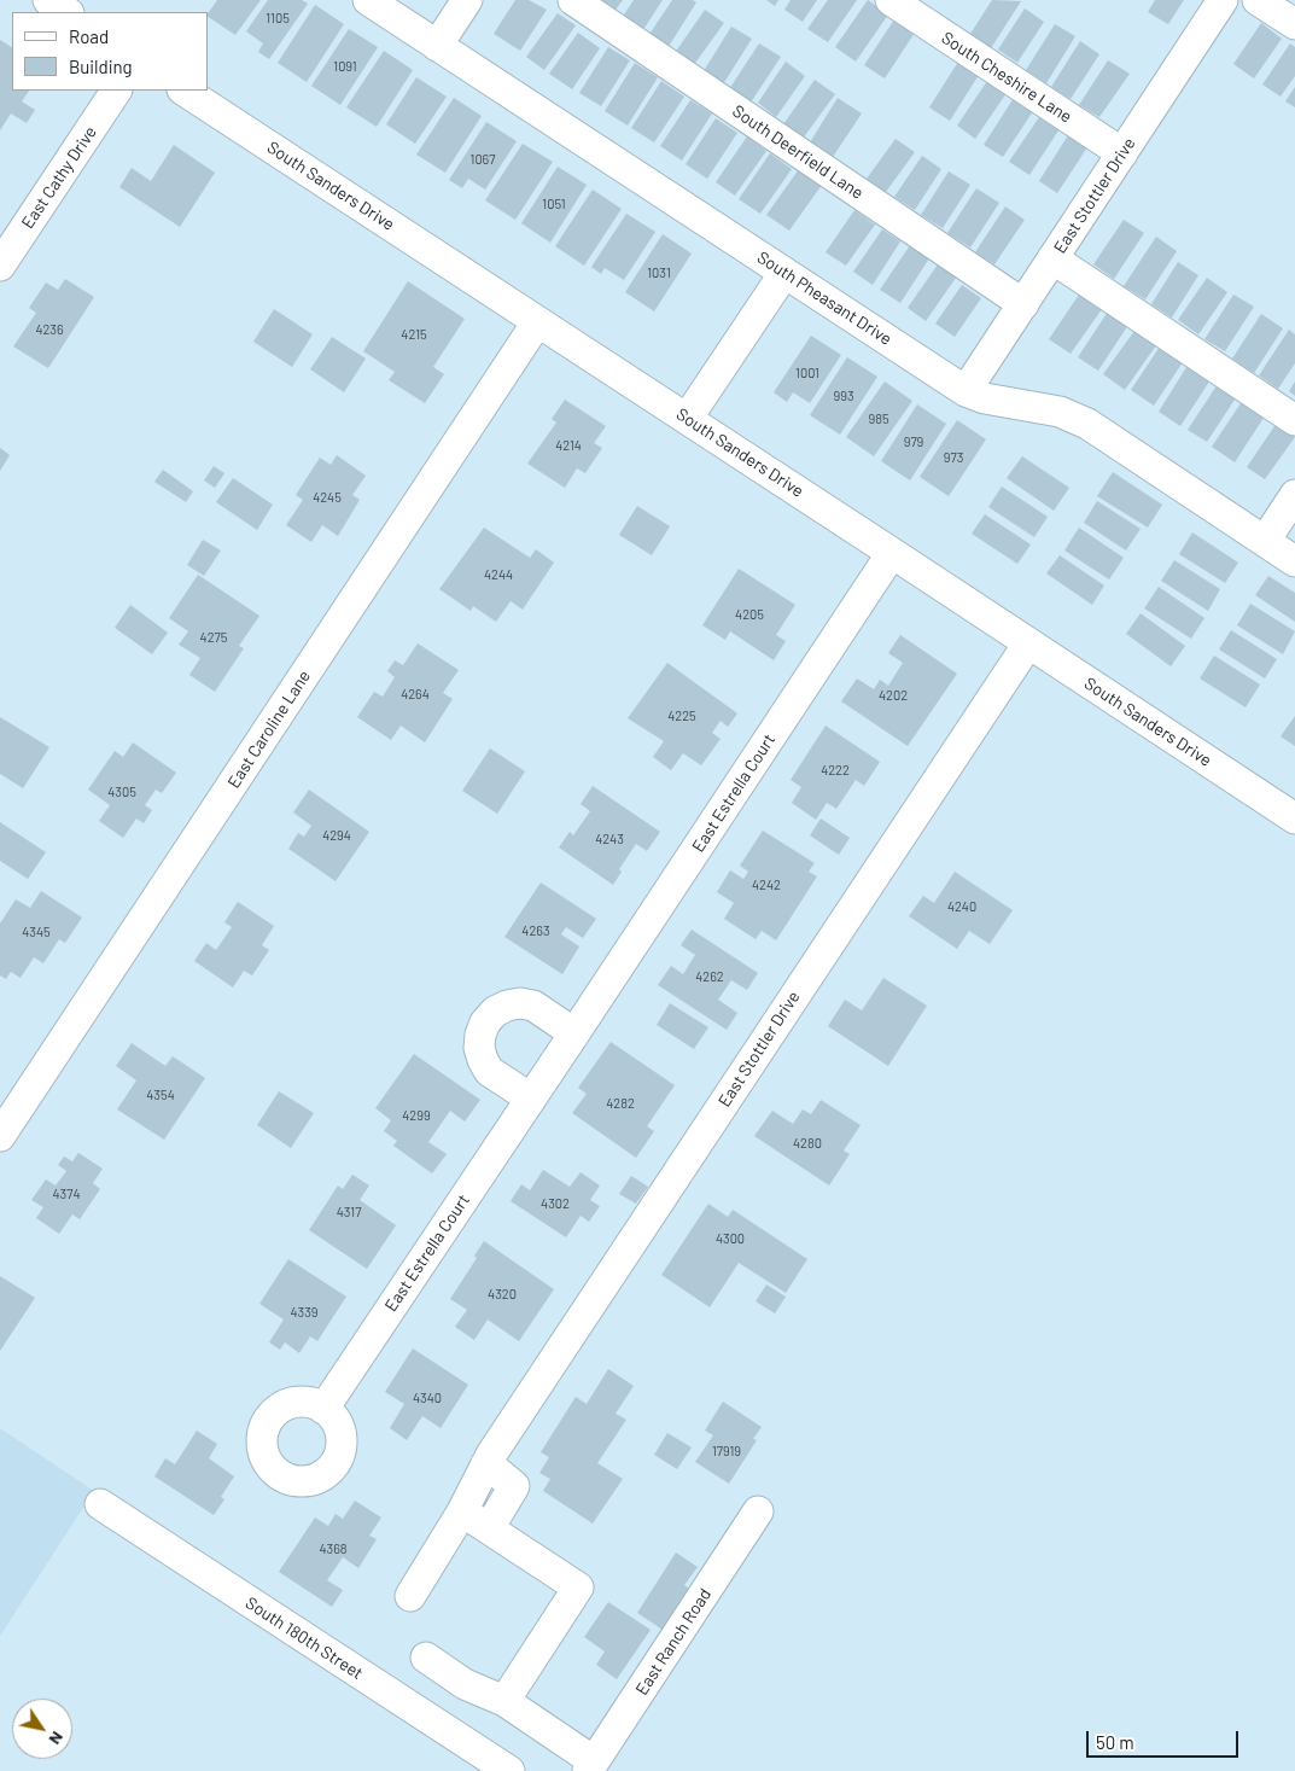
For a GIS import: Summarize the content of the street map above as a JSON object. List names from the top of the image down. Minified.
{"streets":{"street":["South Cheshire Lane","South Deerfield Lane","East Cathy Drive","South Sanders Drive","East Stottler Drive","South Pheasant Drive","East Caroline Lane","East Estrella Court","South 180th Street","East Ranch Road"]},"crossings":[["South Cheshire Lane","East Stottler Drive"],["South Deerfield Lane","East Stottler Drive"],["South Sanders Drive","East Stottler Drive"],["South Sanders Drive","East Caroline Lane"],["South Sanders Drive","East Estrella Court"],["East Stottler Drive","South Pheasant Drive"]],"house_numbers":["1105","1091","1067","1051","1031","4236","4215","1001","993","985","979","4214","973","4245","4244","4205","4275","4264","4202","4225","4222","4305","4294","4243","4242","4240","4263","4345","4262","4354","4282","4299","4280","4374","4302","4317","4300","4320","4339","4340","17919","4368"],"legend":["Road","Building"],"scale_bar":"50 m","north":"bottom right"}
